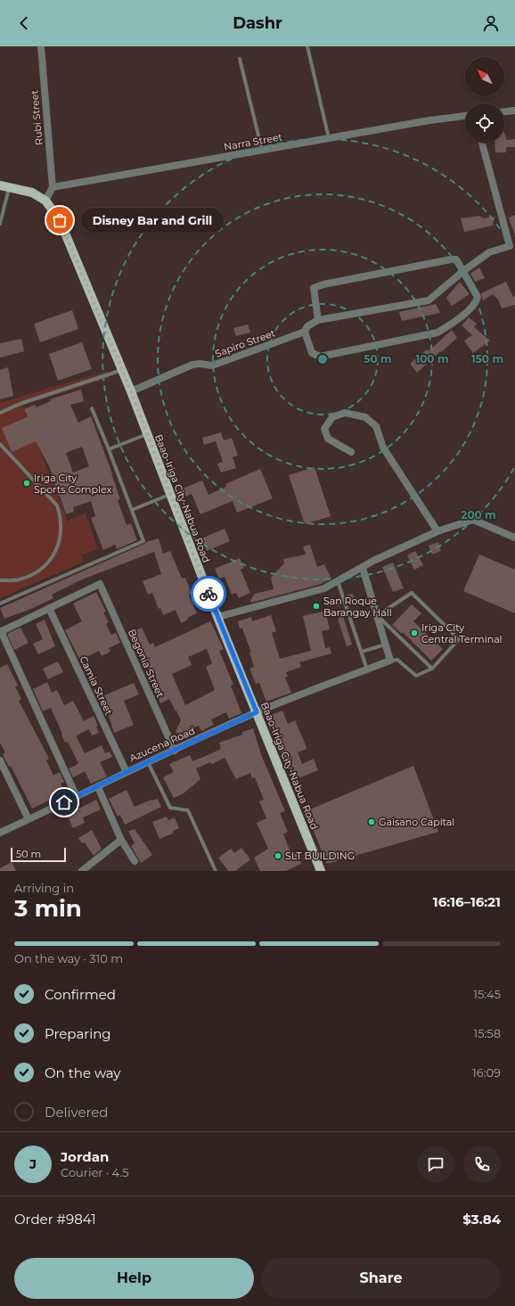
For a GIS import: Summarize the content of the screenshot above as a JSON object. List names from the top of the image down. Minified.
{"streets":{"main road":["Baao-Iriga City-Nabua Road"],"street":["Rubi Street","Narra Street","Sapiro Street","Begonia Street","Camia Street","Azucena Road"]},"crossings":[["Rubi Street","Narra Street"],["Sapiro Street","Baao-Iriga City-Nabua Road"],["Baao-Iriga City-Nabua Road","Azucena Road"],["Begonia Street","Camia Street"],["Begonia Street","Azucena Road"],["Camia Street","Azucena Road"]],"places":["Disney Bar and Grill","Iriga City Sports Complex","San Roque Barangay Hall","Iriga City Central Terminal","Gaisano Capital","SLT BUILDING"],"scale_bar":"50 m","north":"top left","page":{"header":"Dashr","bubble":"Disney Bar and Grill","scale":"50 m","heading":["3 min","Arriving in","16:16–16:21"],"panel":["Jordan","Courier · 4.5","Order #9841","$3.84"],"bar":"On the way · 310 m","list":[["Confirmed","15:45"],["Preparing","15:58"],["On the way","16:09"],"Delivered"],"round":"J","buttons":["Help","Share"]},"rings":["50 m","100 m","150 m","200 m"]}
